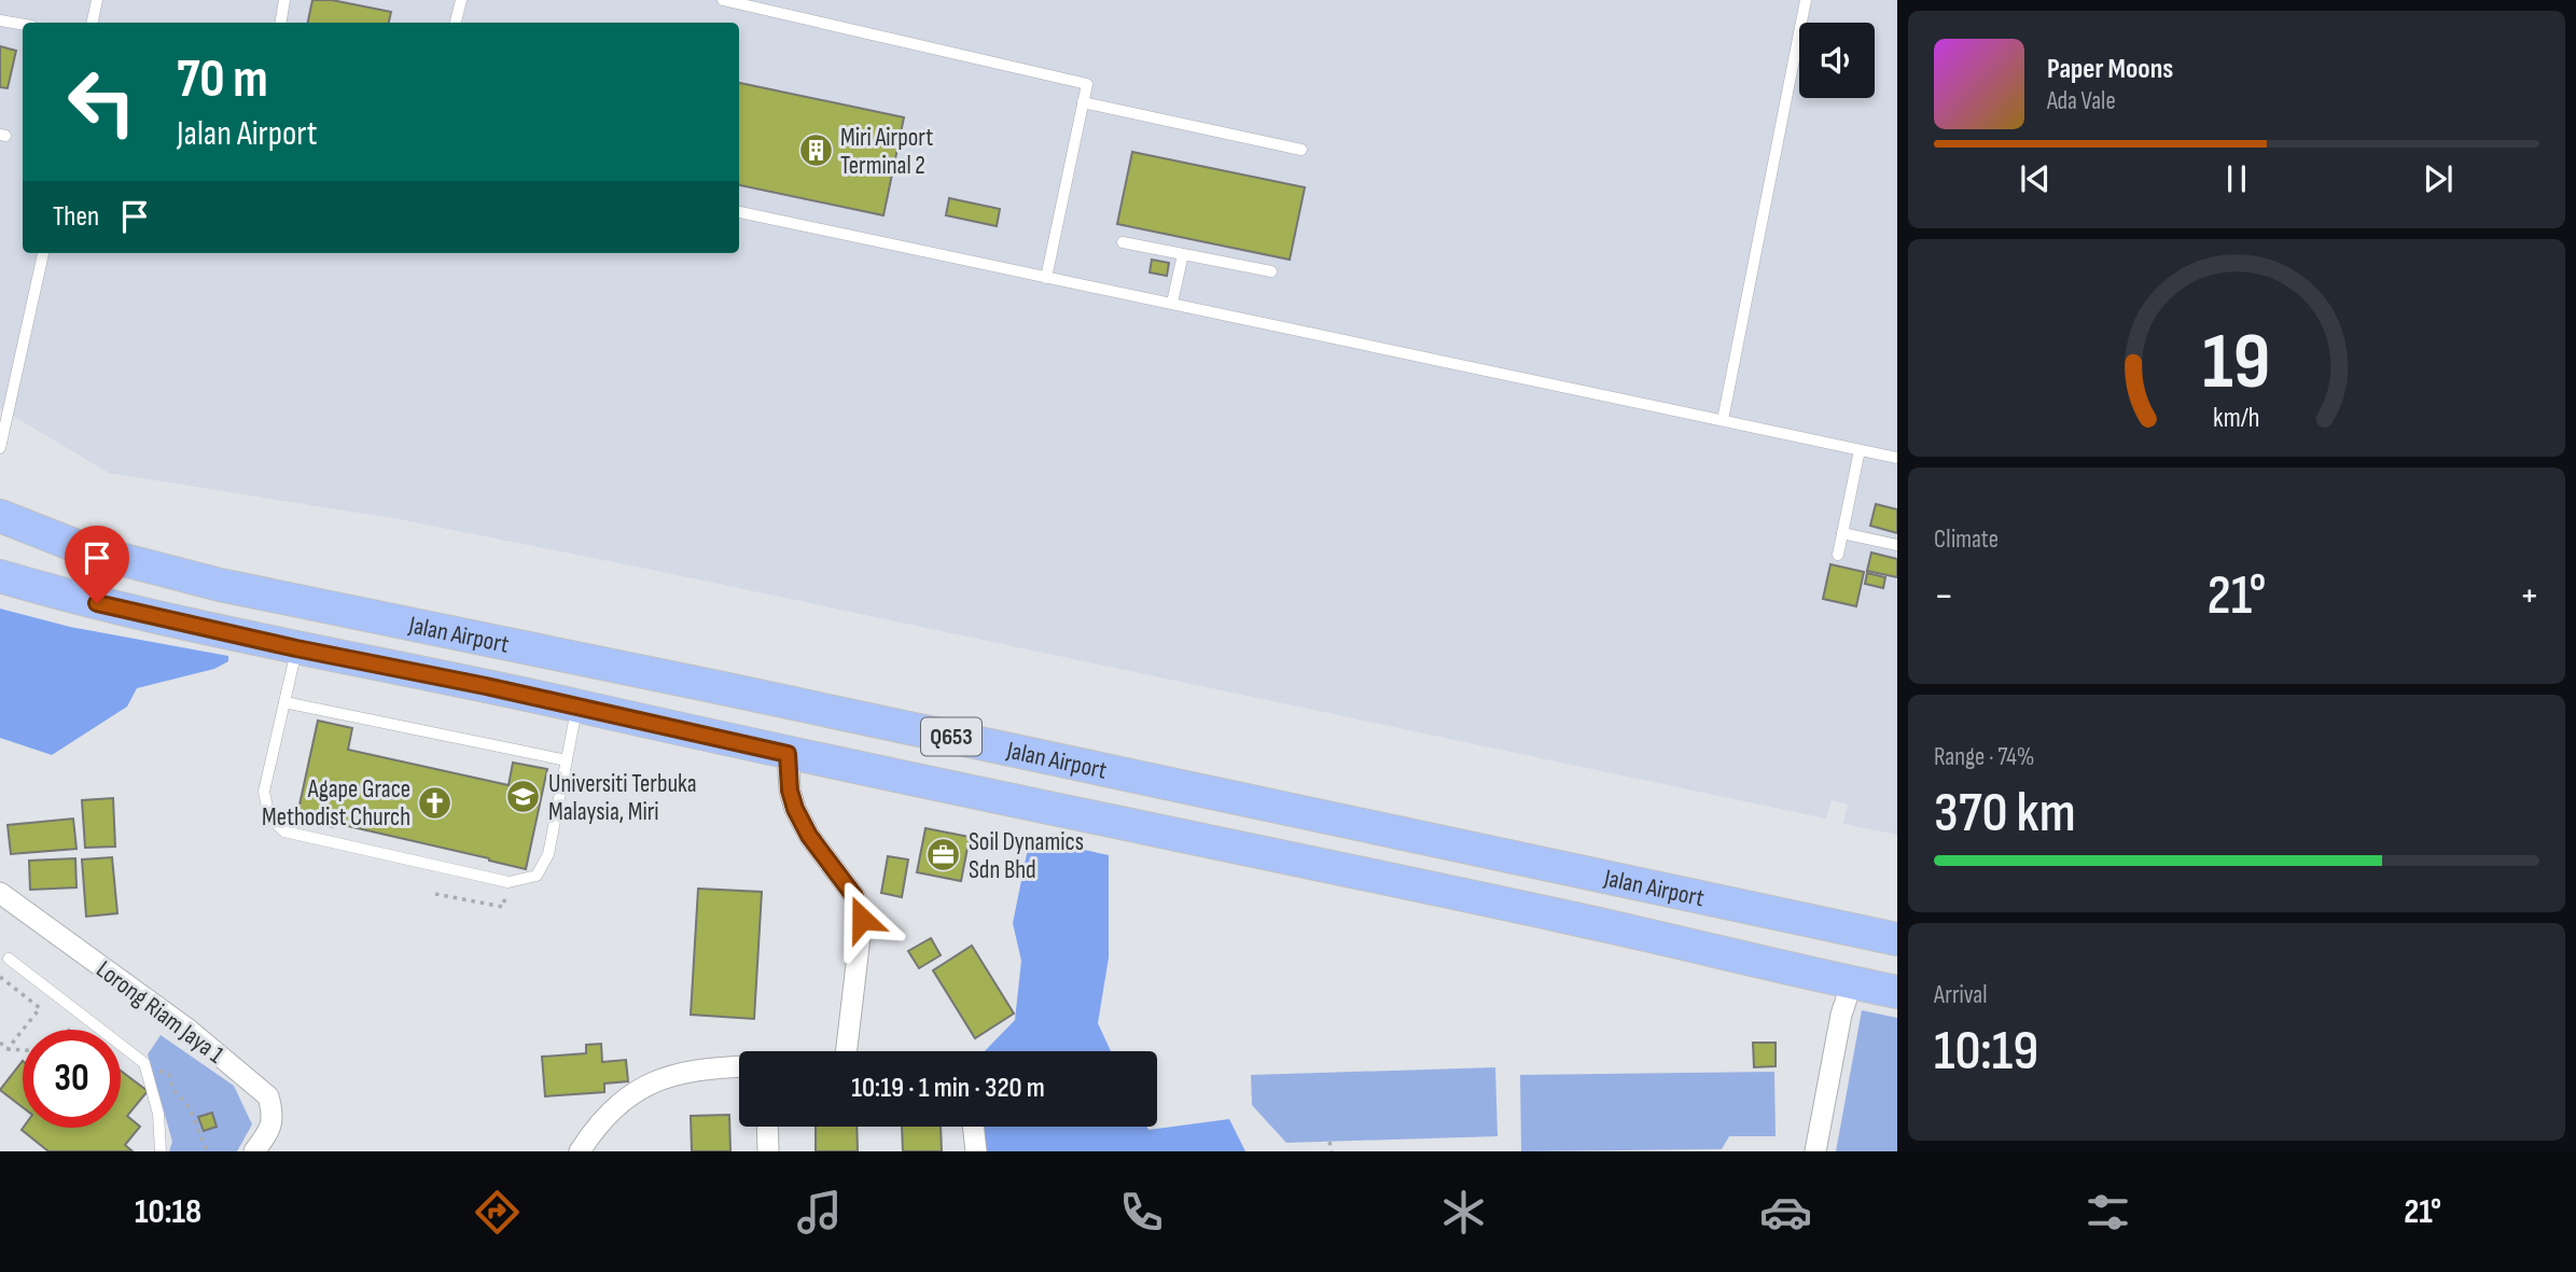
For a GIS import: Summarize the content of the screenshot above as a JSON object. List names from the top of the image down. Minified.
{"streets":{"main road":["Jalan Airport","Q653"],"street":["Lorong Riam Jaya 1"]},"crossings":[["Jalan Airport","Q653"]],"places":{"building":["Miri Airport Terminal 2"],"school or university":["Universiti Terbuka Malaysia, Miri"],"church":["Agape Grace Methodist Church"],"office":["Soil Dynamics Sdn Bhd"]},"page":{"turn":["70 m","Jalan Airport"],"song":["Paper Moons","Ada Vale"],"then":"Then","tile":["Climate",["Range · 74%","370 km"],["Arrival","10:19"]],"heat":["−","21°","+"],"limit":"30","trip":"10:19 · 1 min · 320 m","tabs":["10:18","21°"],"gauge":["19","km/h"]}}
